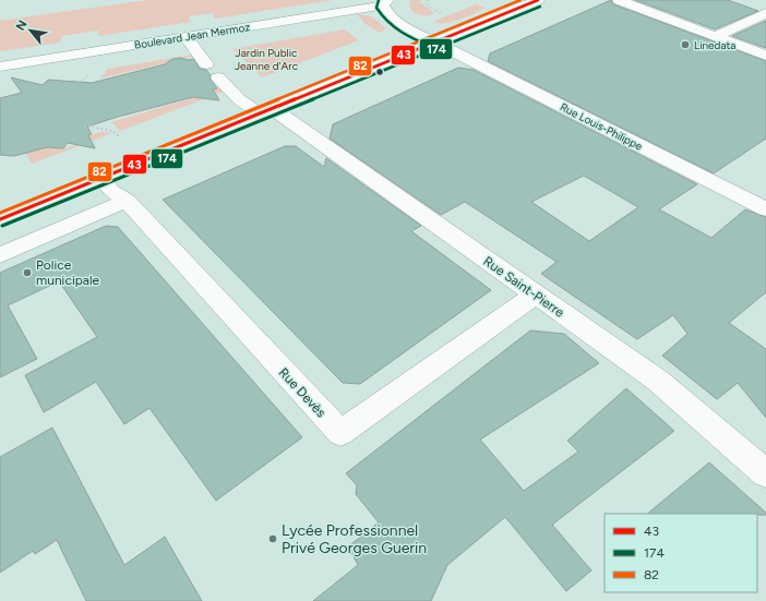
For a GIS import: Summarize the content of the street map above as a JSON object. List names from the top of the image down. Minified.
{"streets":{"street":["Boulevard Jean Mermoz","Rue Louis-Philippe","Rue Saint-Pierre","Rue Devès"]},"crossings":[["Rue Saint-Pierre","Rue Devès"]],"parks":["Jardin Public Jeanne d'Arc"],"places":["Linedata","Police municipale","Lycée Professionnel Privé Georges Guerin"],"lines":["transit line 43","transit line 174","transit line 82"],"legend":["43","174","82"],"north":"top left"}
